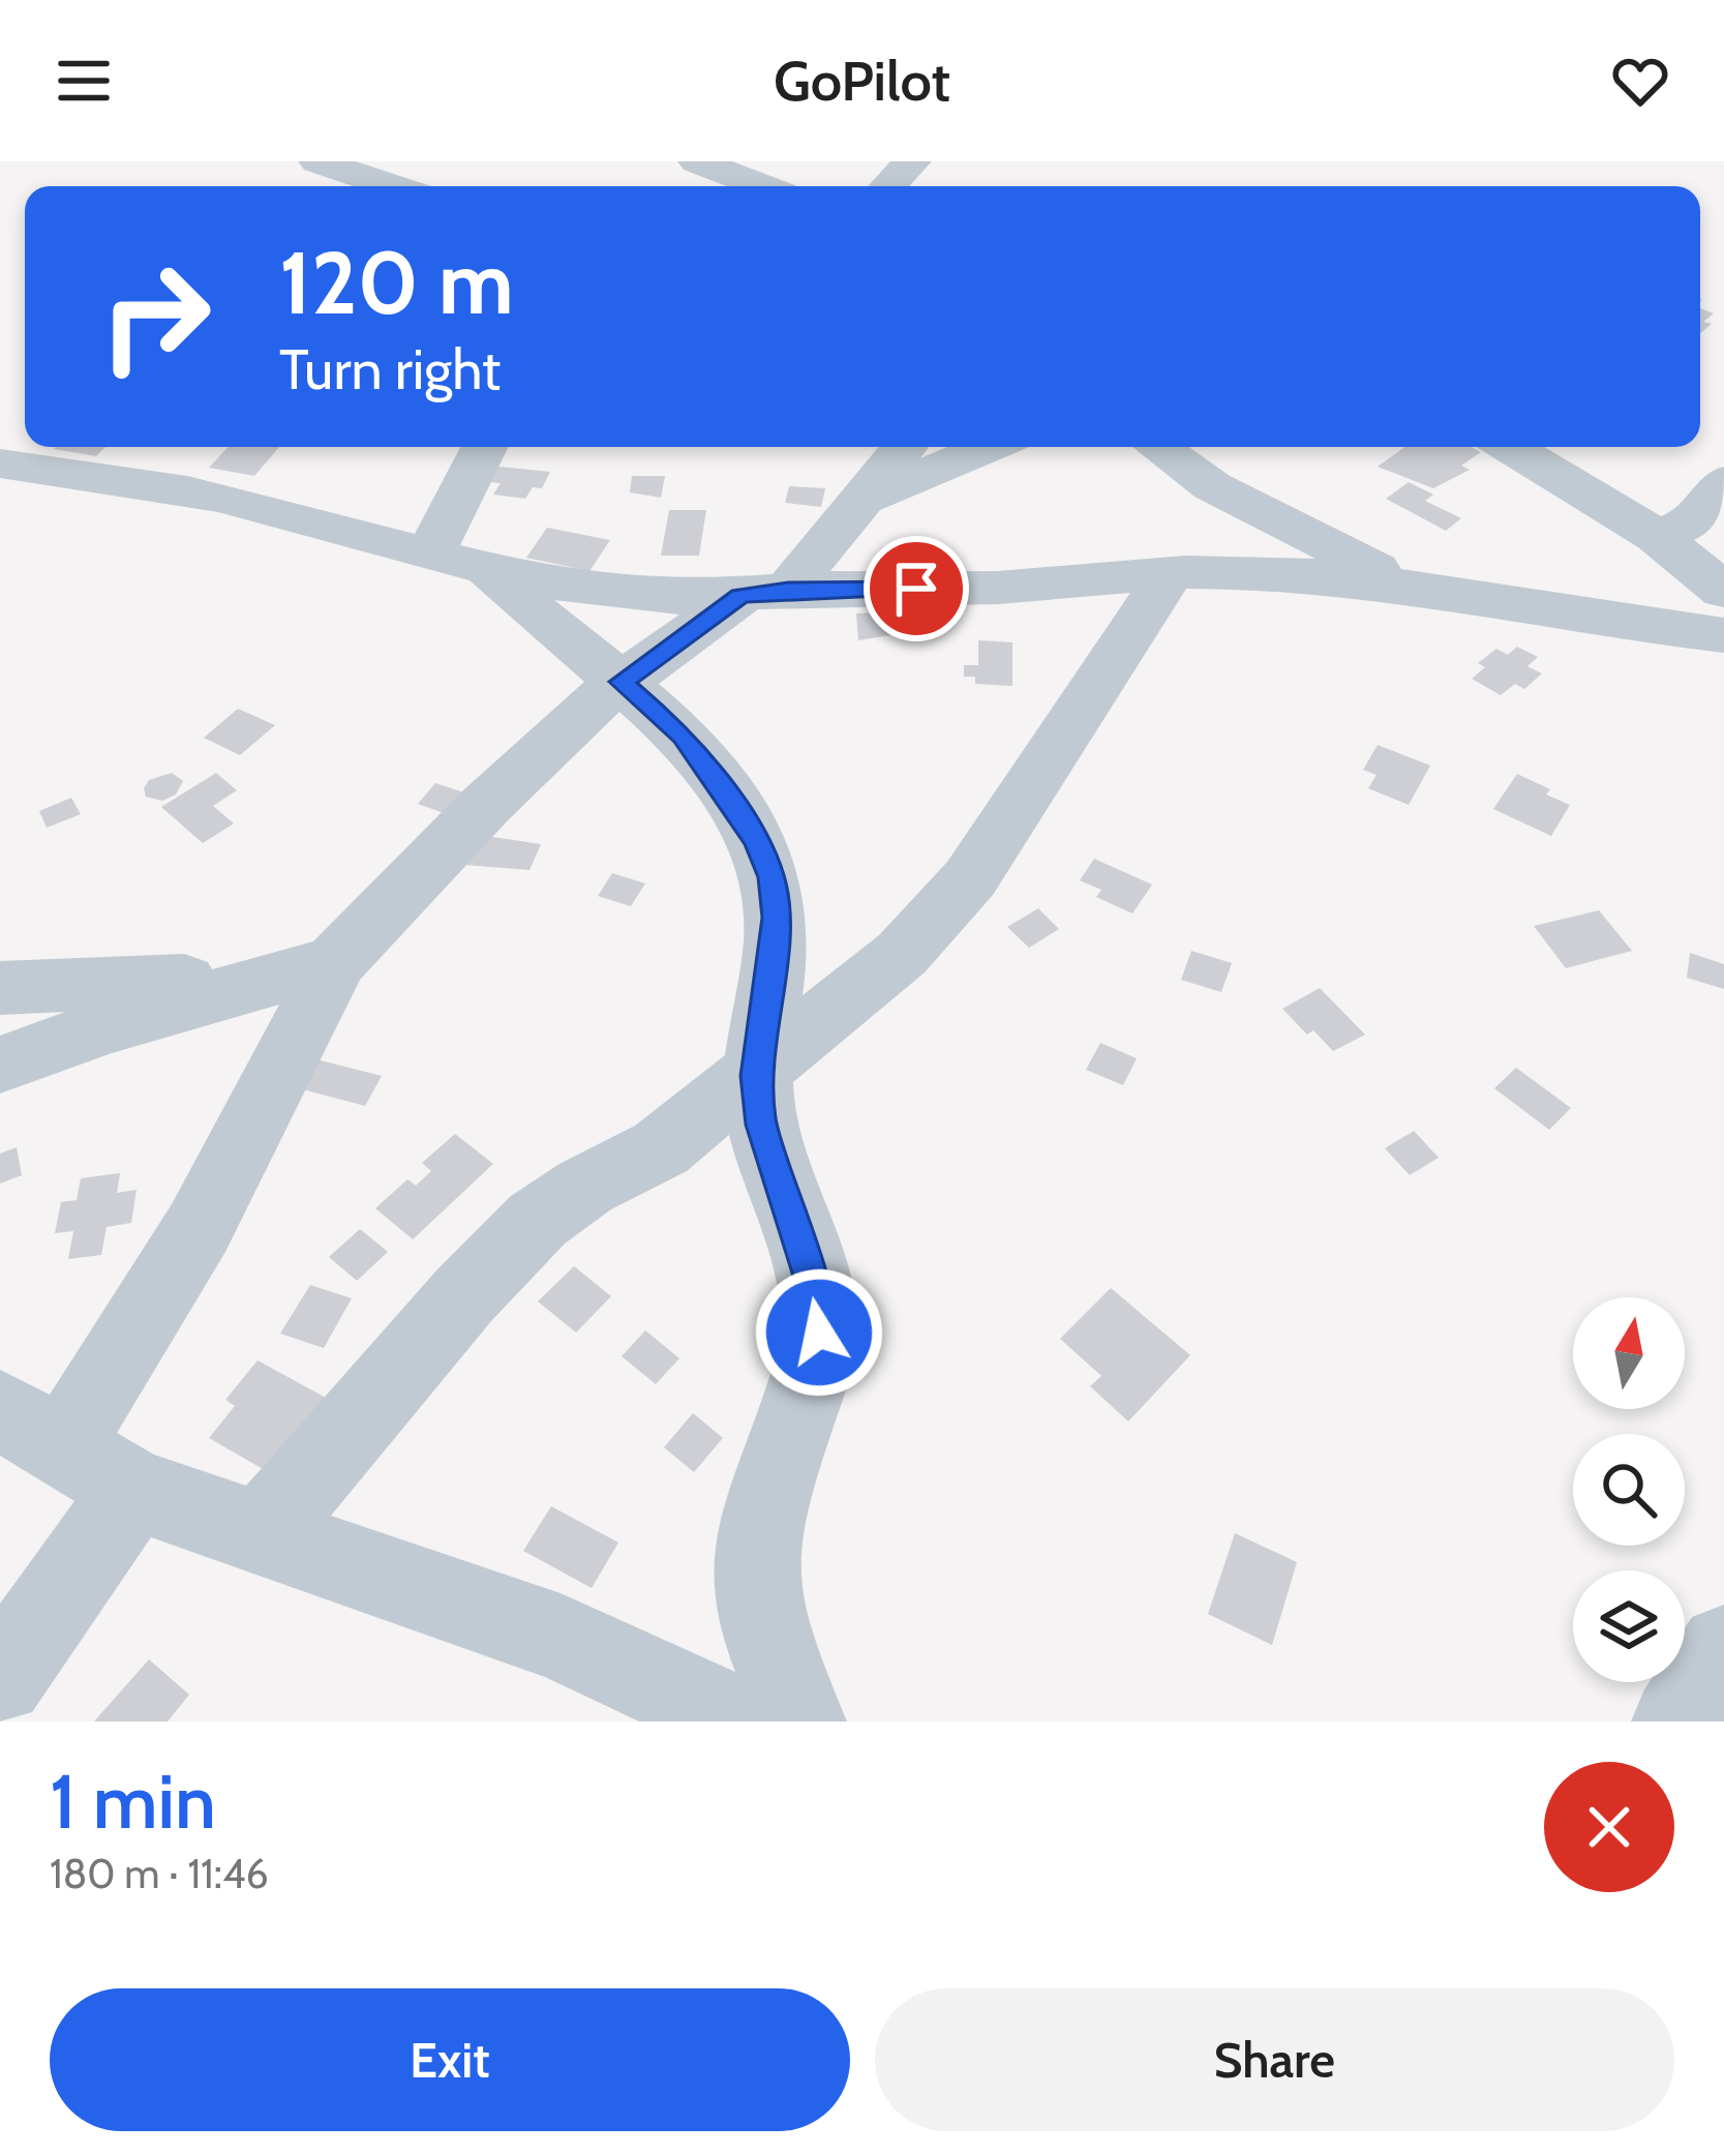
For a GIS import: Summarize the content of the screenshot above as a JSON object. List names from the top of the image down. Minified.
{"north":"top","page":{"header":"GoPilot","turn":["120 m","Turn right"],"heading":["1 min","180 m · 11:46"],"buttons":["Exit","Share"]}}
